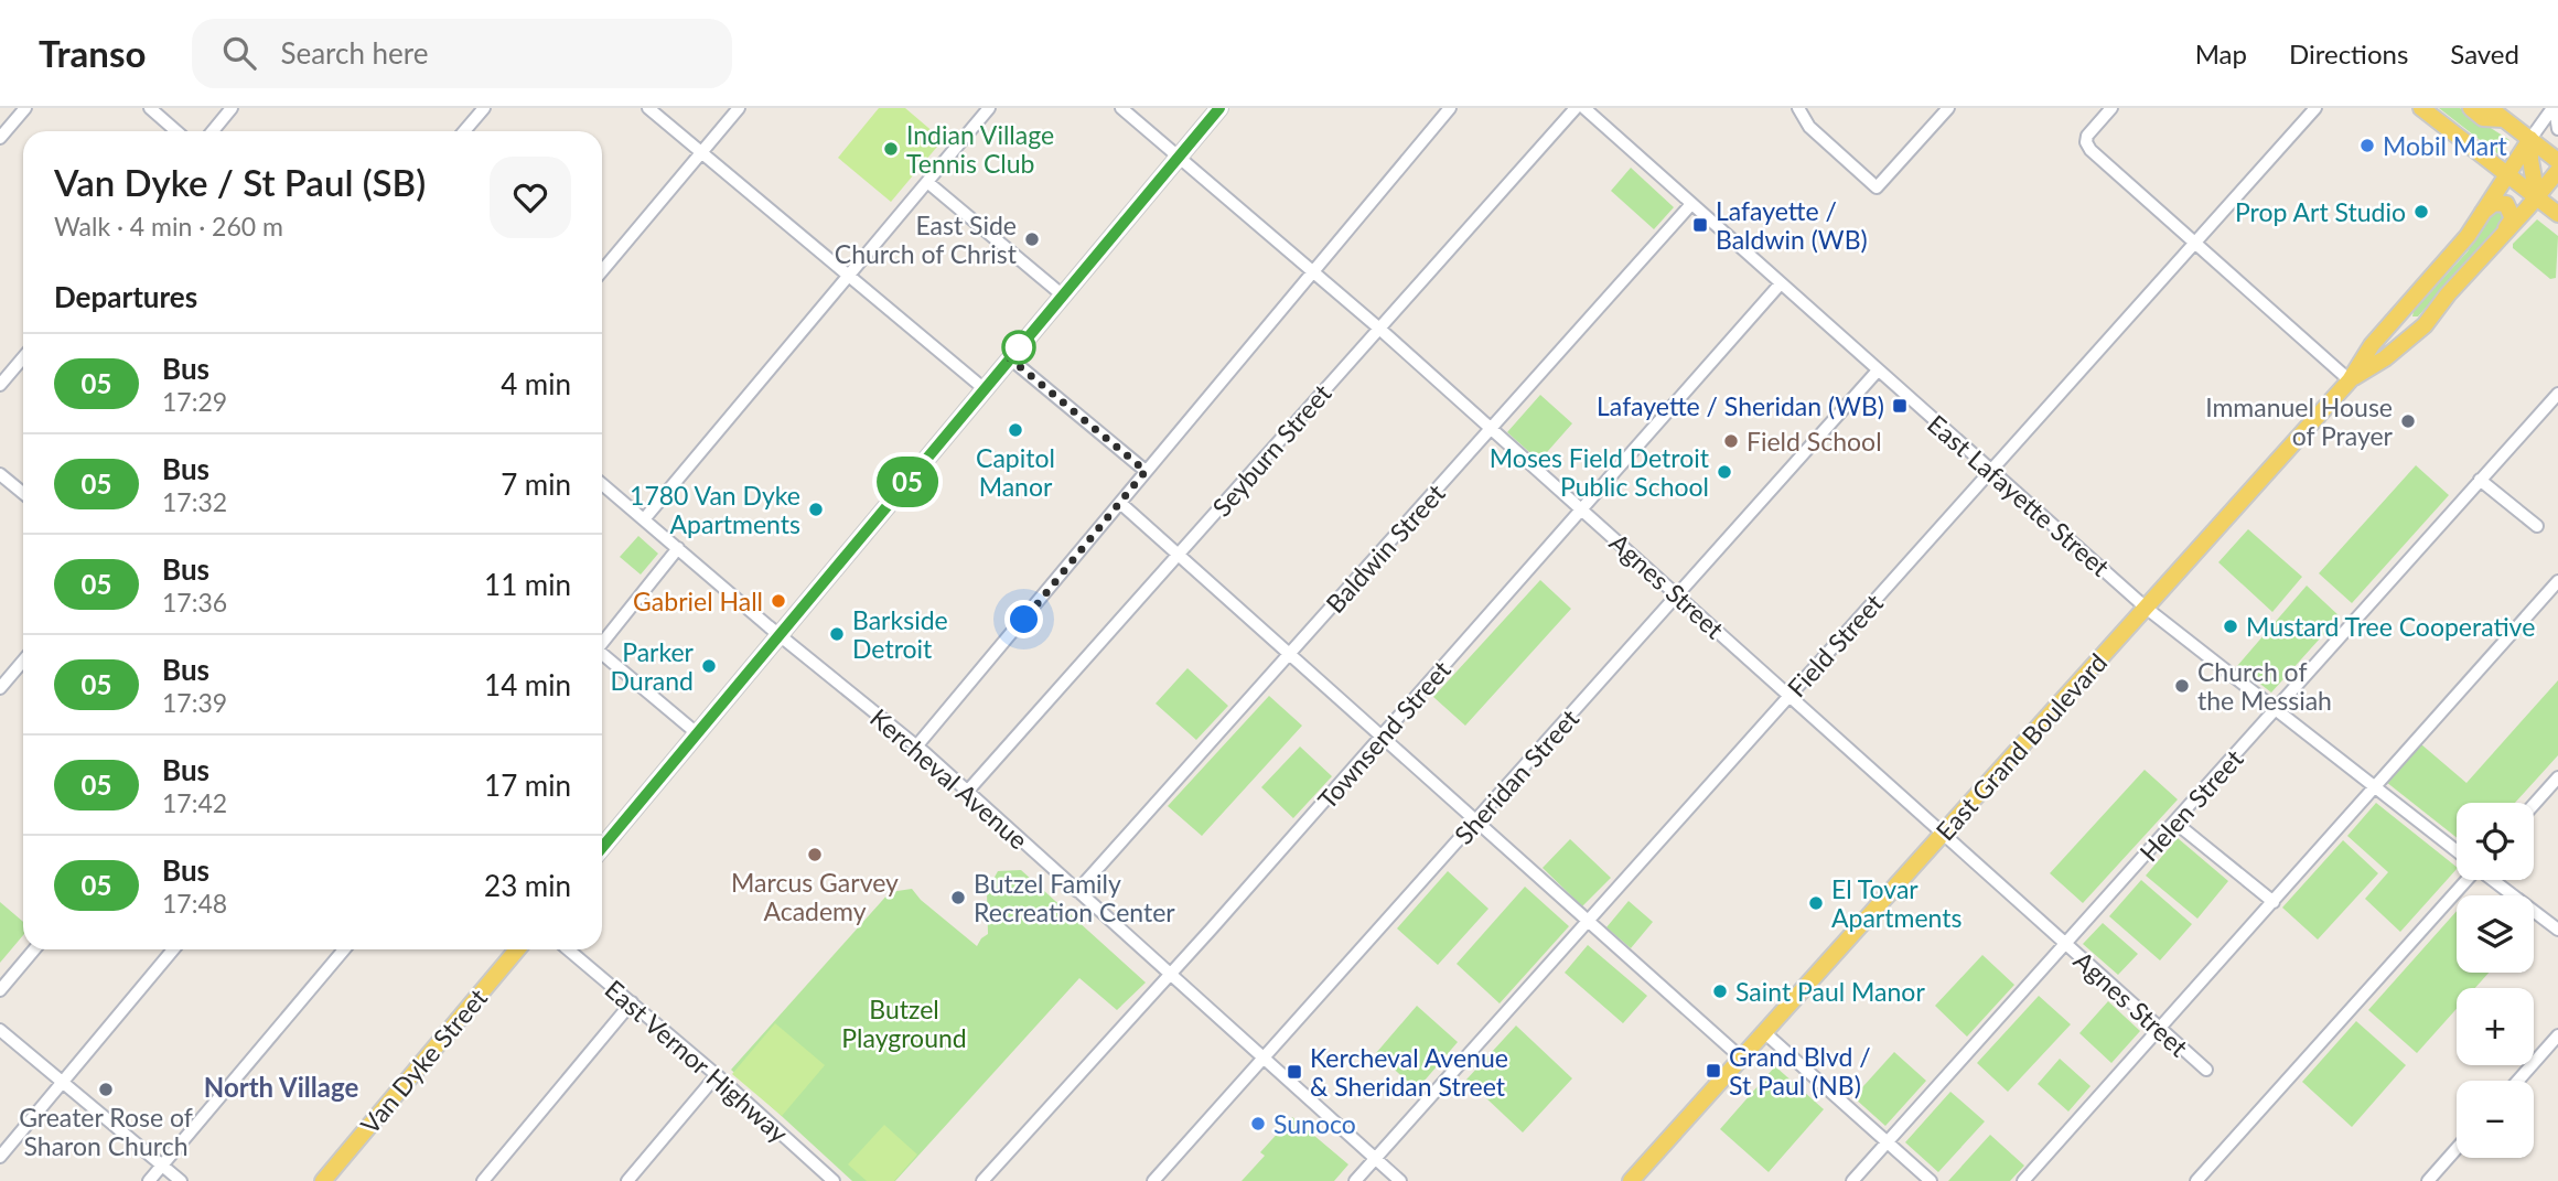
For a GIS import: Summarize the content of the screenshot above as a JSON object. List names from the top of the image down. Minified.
{"streets":{"main road":["East Grand Boulevard","Van Dyke Street"],"street":["Seyburn Street","East Lafayette Street","Baldwin Street","Agnes Street","Field Street","Townsend Street","Sheridan Street","Kercheval Avenue","Helen Street","East Vernor Highway"]},"crossings":[["Seyburn Street","Agnes Street"],["Seyburn Street","Kercheval Avenue"],["East Lafayette Street","Baldwin Street"],["East Lafayette Street","Field Street"],["East Lafayette Street","Townsend Street"],["East Lafayette Street","East Grand Boulevard"],["East Lafayette Street","Sheridan Street"],["East Lafayette Street","Helen Street"],["Baldwin Street","Agnes Street"],["Baldwin Street","Kercheval Avenue"],["Agnes Street","Field Street"],["Agnes Street","Townsend Street"],["Agnes Street","East Grand Boulevard"],["Agnes Street","Sheridan Street"],["Agnes Street","Helen Street"],["Field Street","Kercheval Avenue"],["Townsend Street","Kercheval Avenue"],["Sheridan Street","Kercheval Avenue"]],"districts":["North Village"],"parks":["Butzel Playground"],"places":{"other":["Mobil Mart","Indian Village Tennis Club","Prop Art Studio","East Side Church of Christ","Immanuel House of Prayer","Capitol Manor","Field School","Moses Field Detroit Public School","1780 Van Dyke Apartments","Gabriel Hall","Mustard Tree Cooperative","Barkside Detroit","Parker Durand","Church of the Messiah","Marcus Garvey Academy","Butzel Family Recreation Center","El Tovar Apartments","Saint Paul Manor","Greater Rose of Sharon Church","Sunoco"],"transit":["Lafayette / Baldwin (WB)","Lafayette / Sheridan (WB)","Grand Blvd / St Paul (NB)","Kercheval Avenue & Sheridan Street"]},"lines":["bus line 05"],"page":{"header":"Transo","search":"Search here","nav":["Map","Directions","Saved"],"on_map":"05","heading":[["Van Dyke / St Paul (SB)","Walk · 4 min · 260 m"],"Departures"],"list":[{"mark":"05","name":"Bus","note":"17:29","value":"4 min"},{"mark":"05","name":"Bus","note":"17:32","value":"7 min"},{"mark":"05","name":"Bus","note":"17:36","value":"11 min"},{"mark":"05","name":"Bus","note":"17:39","value":"14 min"},{"mark":"05","name":"Bus","note":"17:42","value":"17 min"},{"mark":"05","name":"Bus","note":"17:48","value":"23 min"}],"map_buttons":["+","−"]}}
